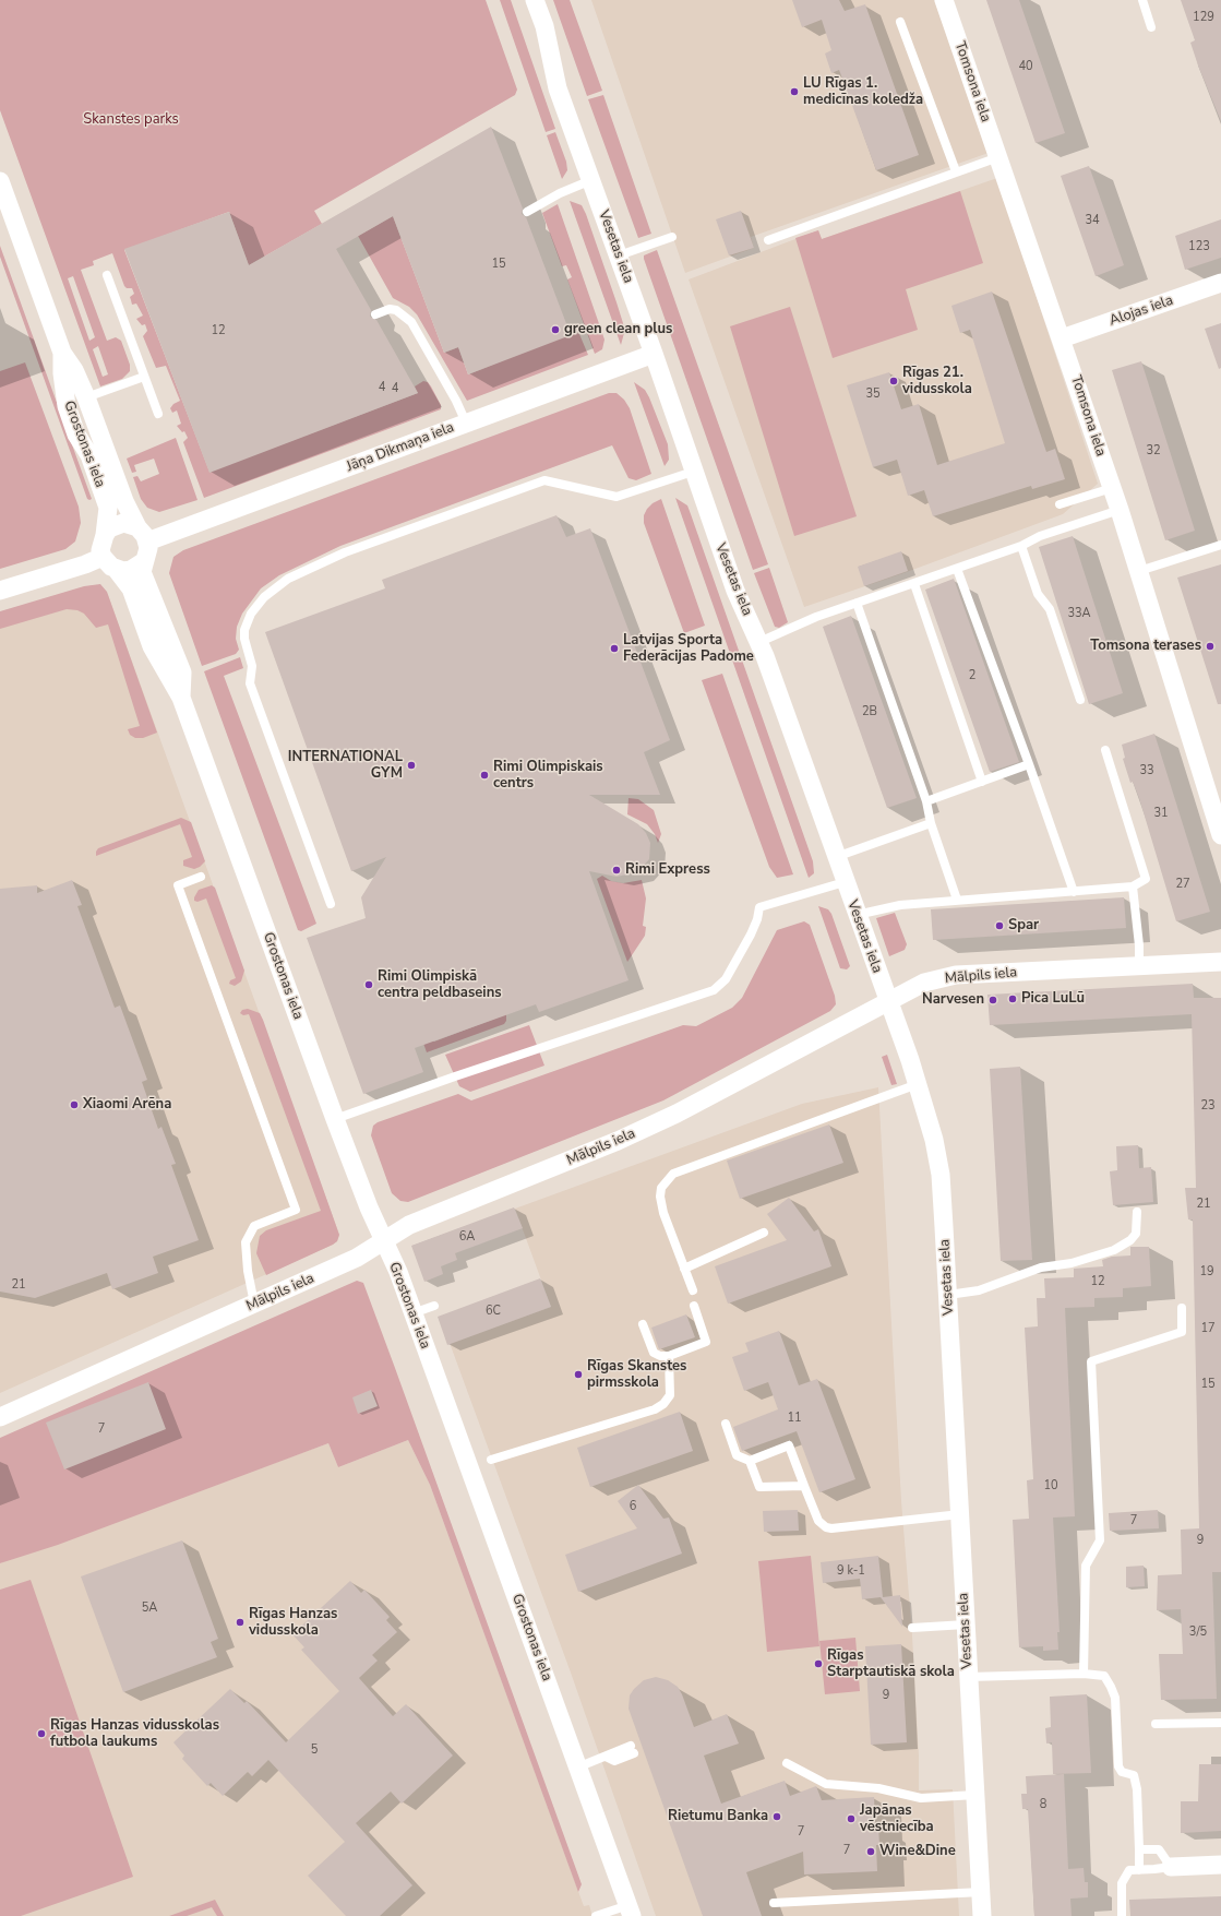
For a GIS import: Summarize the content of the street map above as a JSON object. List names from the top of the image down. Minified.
{"streets":{"street":["Tomsona iela","Vesetas iela","Alojas iela","Grostonas iela","Jāņa Dikmaņa iela","Mālpils iela"]},"crossings":[["Tomsona iela","Alojas iela"],["Vesetas iela","Jāņa Dikmaņa iela"],["Vesetas iela","Mālpils iela"],["Grostonas iela","Jāņa Dikmaņa iela"],["Grostonas iela","Mālpils iela"]],"parks":["Skanstes parks"],"places":["LU Rīgas 1. medicīnas koledža","green clean plus","Rīgas 21. vidusskola","Tomsona terases","Latvijas Sporta Federācijas Padome","INTERNATIONAL GYM","Rimi Olimpiskais centrs","Rimi Express","Spar","Rimi Olimpiskā centra peldbaseins","Pica LuLū","Narvesen","Xiaomi Arēna","Rīgas Skanstes pirmsskola","Rīgas Hanzas vidusskola","Rīgas Starptautiskā skola","Rīgas Hanzas vidusskolas futbola laukums","Rietumu Banka","Japānas vēstniecība","Wine&Dine"],"house_numbers":["129","40","34","123","15","12","4","4","35","32","33A","2","2B","33","31","27","23","21","6A","19","12","21","6C","17","15","11","7","10","6","7","9","9 k-1","5A","3/5","9","5","8","7","7"]}
